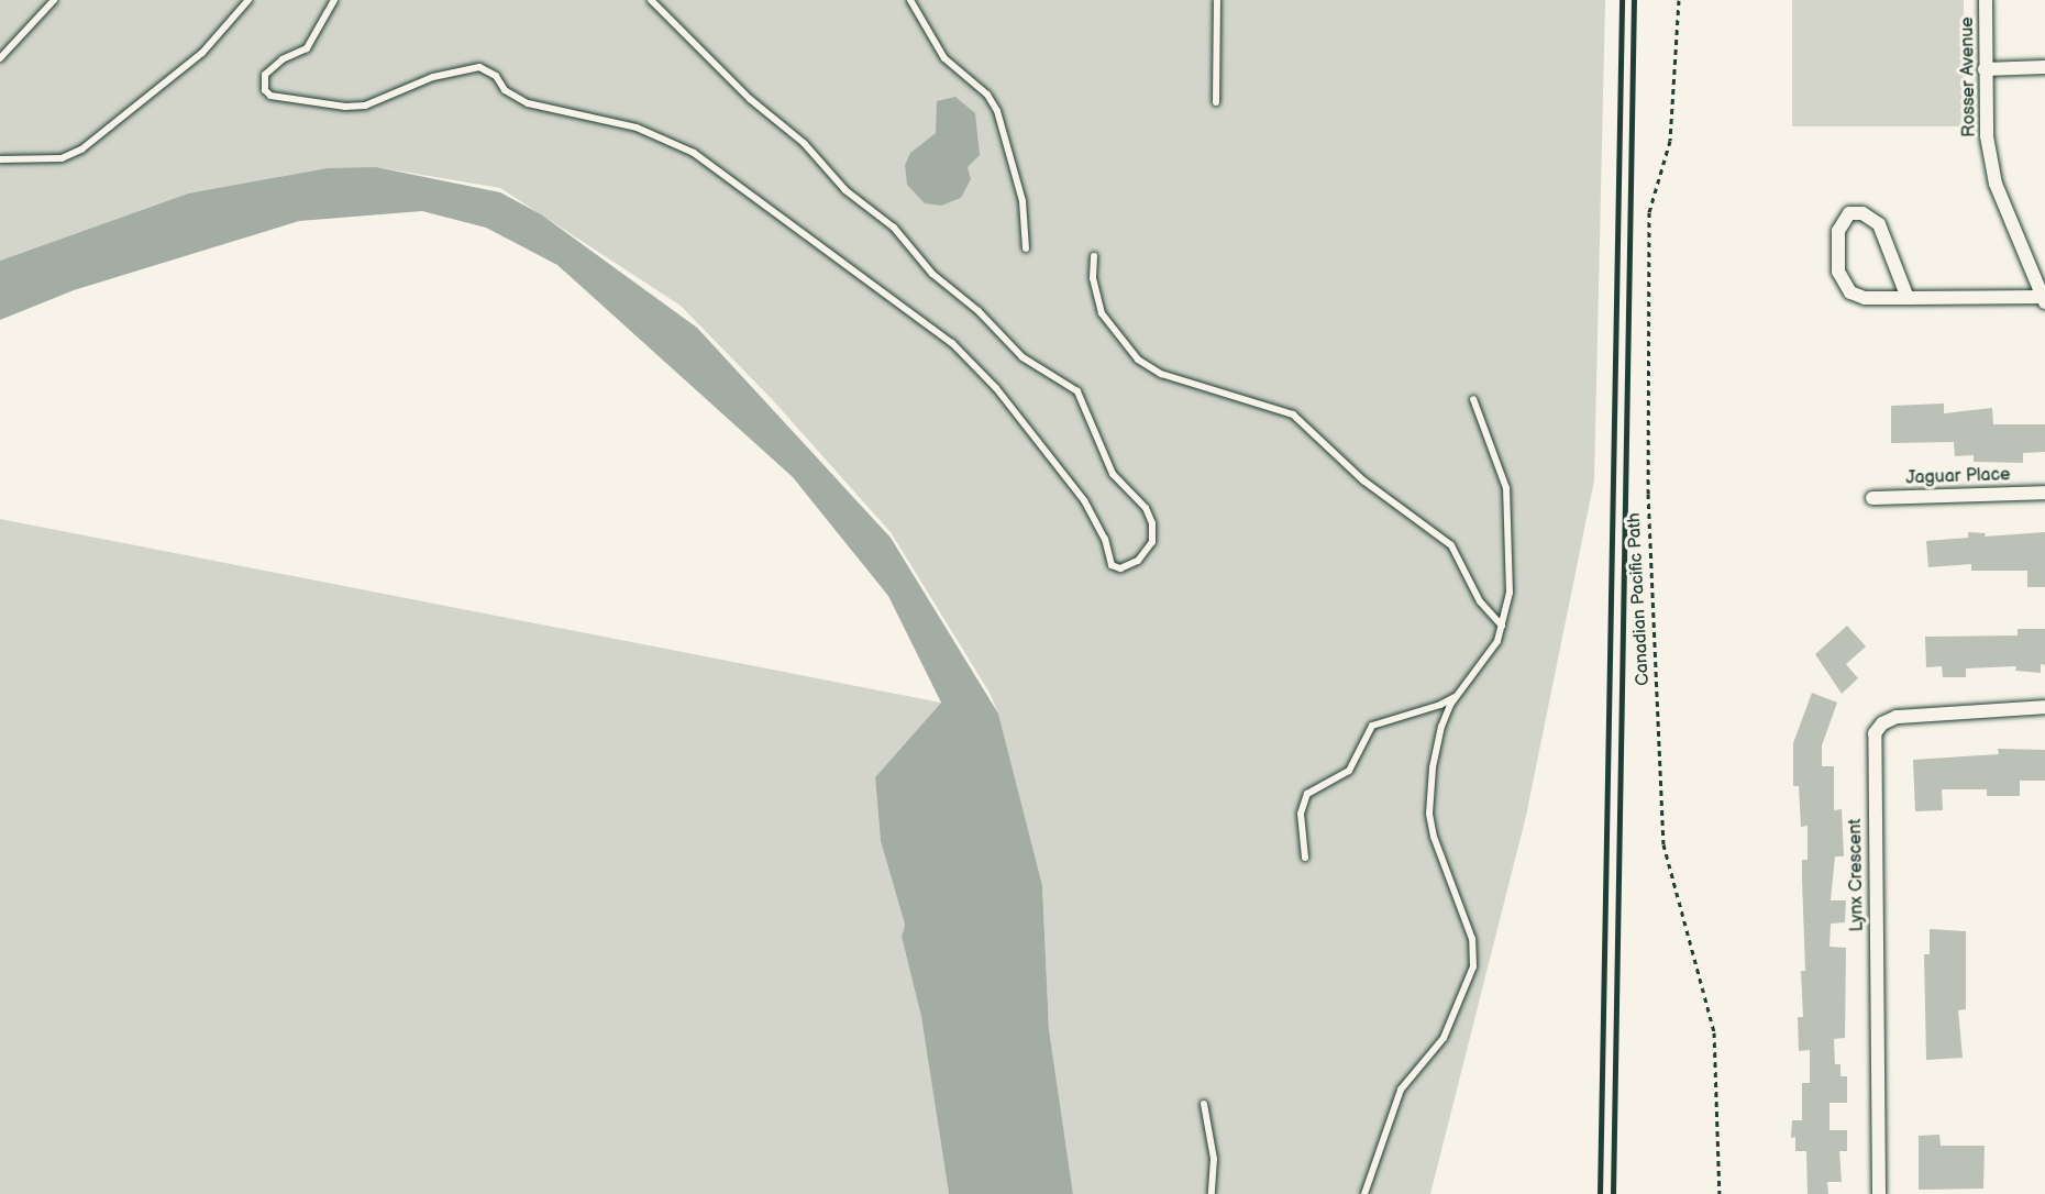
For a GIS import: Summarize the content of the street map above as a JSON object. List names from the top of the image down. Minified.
{"streets":{"street":["Rosser Avenue","Jaguar Place","Lynx Crescent"],"path":["Canadian Pacific Path"]}}
